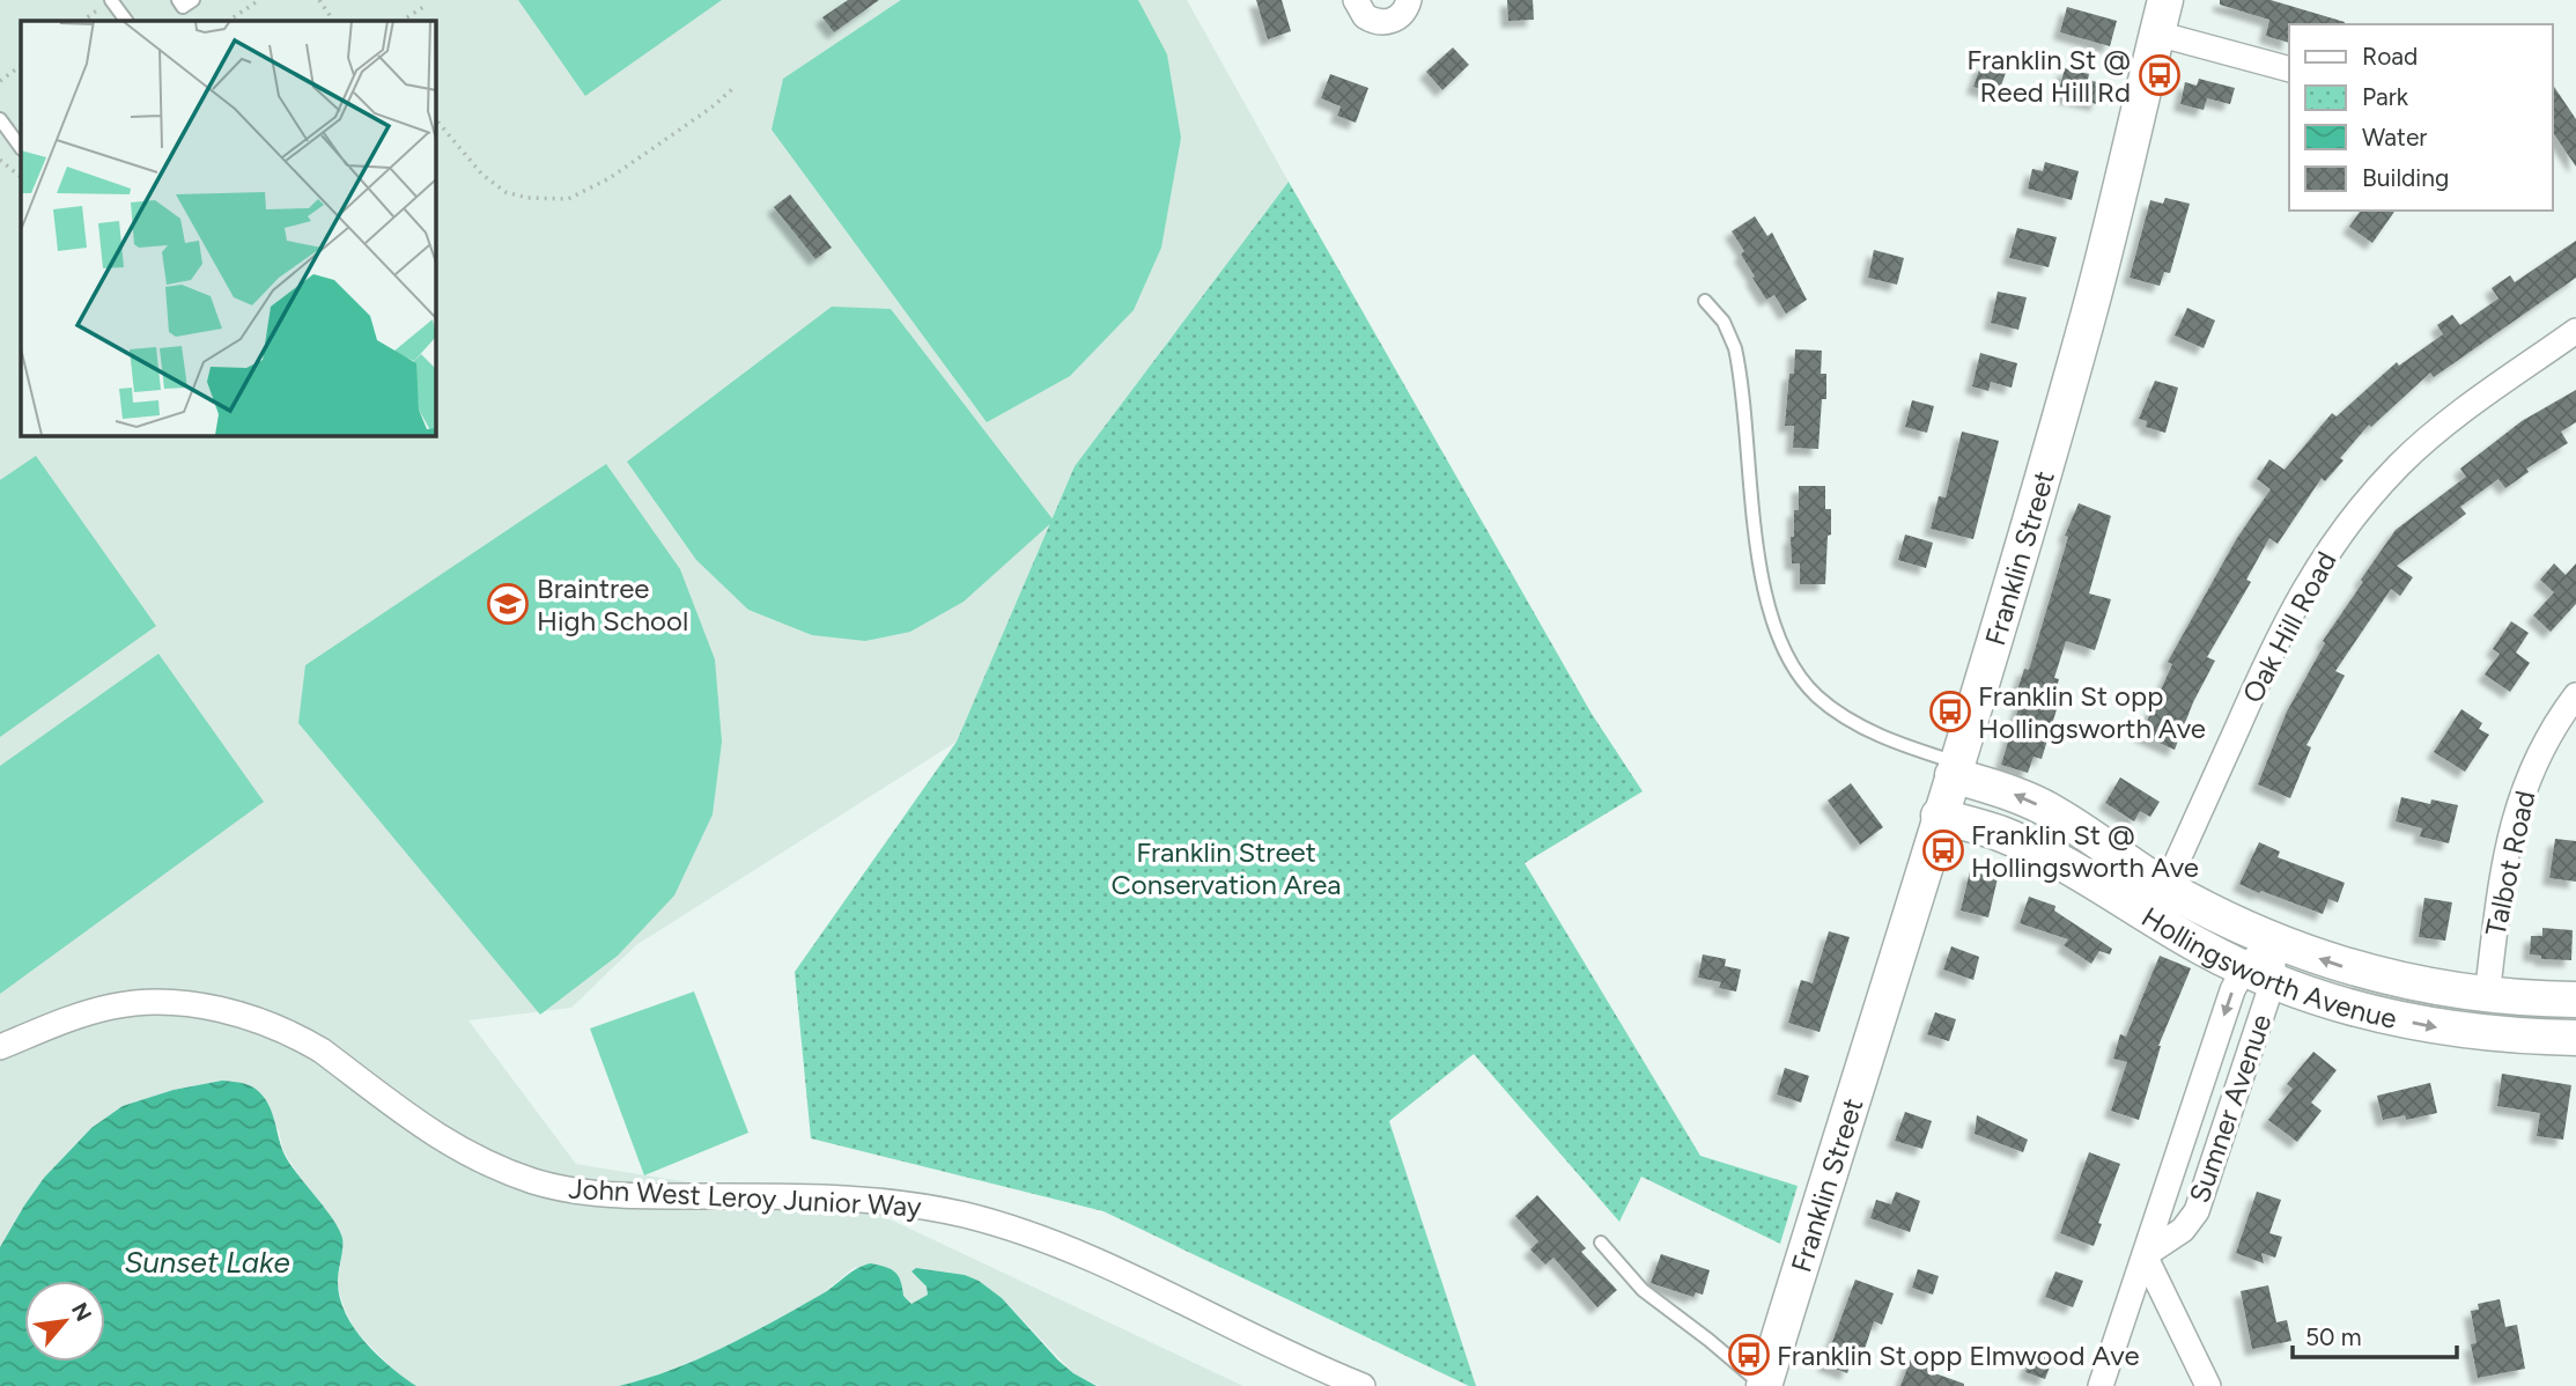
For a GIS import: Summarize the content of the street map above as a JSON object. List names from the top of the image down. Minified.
{"streets":{"main road":["Franklin Street","Hollingsworth Avenue"],"street":["Oak Hill Road","Talbot Road","Sumner Avenue","John West Leroy Junior Way"]},"crossings":[["Franklin Street","Hollingsworth Avenue"],["Oak Hill Road","Hollingsworth Avenue"],["Talbot Road","Hollingsworth Avenue"],["Hollingsworth Avenue","Sumner Avenue"]],"water":["Sunset Lake"],"parks":["Franklin Street Conservation Area"],"places":{"bus stop":["Franklin St @ Reed Hill Rd","Franklin St opp Hollingsworth Ave","Franklin St @ Hollingsworth Ave","Franklin St opp Elmwood Ave"],"school or university":["Braintree High School"]},"legend":["Road","Park","Water","Building"],"scale_bar":"50 m","north":"top right"}
